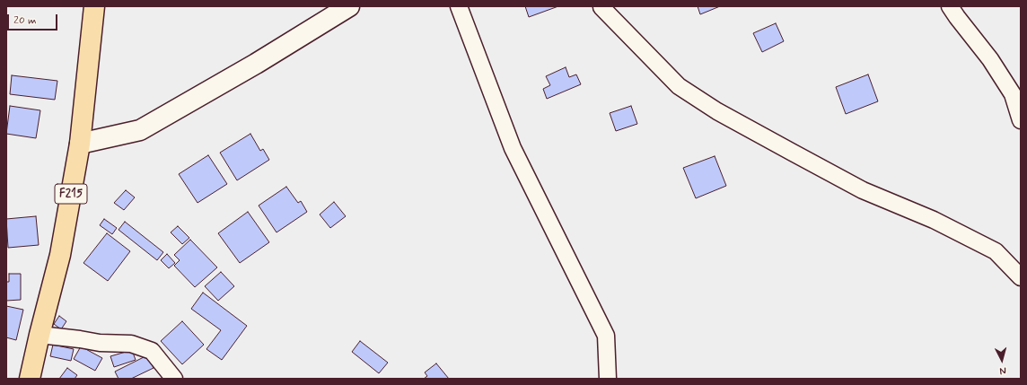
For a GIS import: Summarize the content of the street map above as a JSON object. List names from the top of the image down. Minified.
{"streets":{"main road":["F215"]},"scale_bar":"20 m","north":"bottom"}
